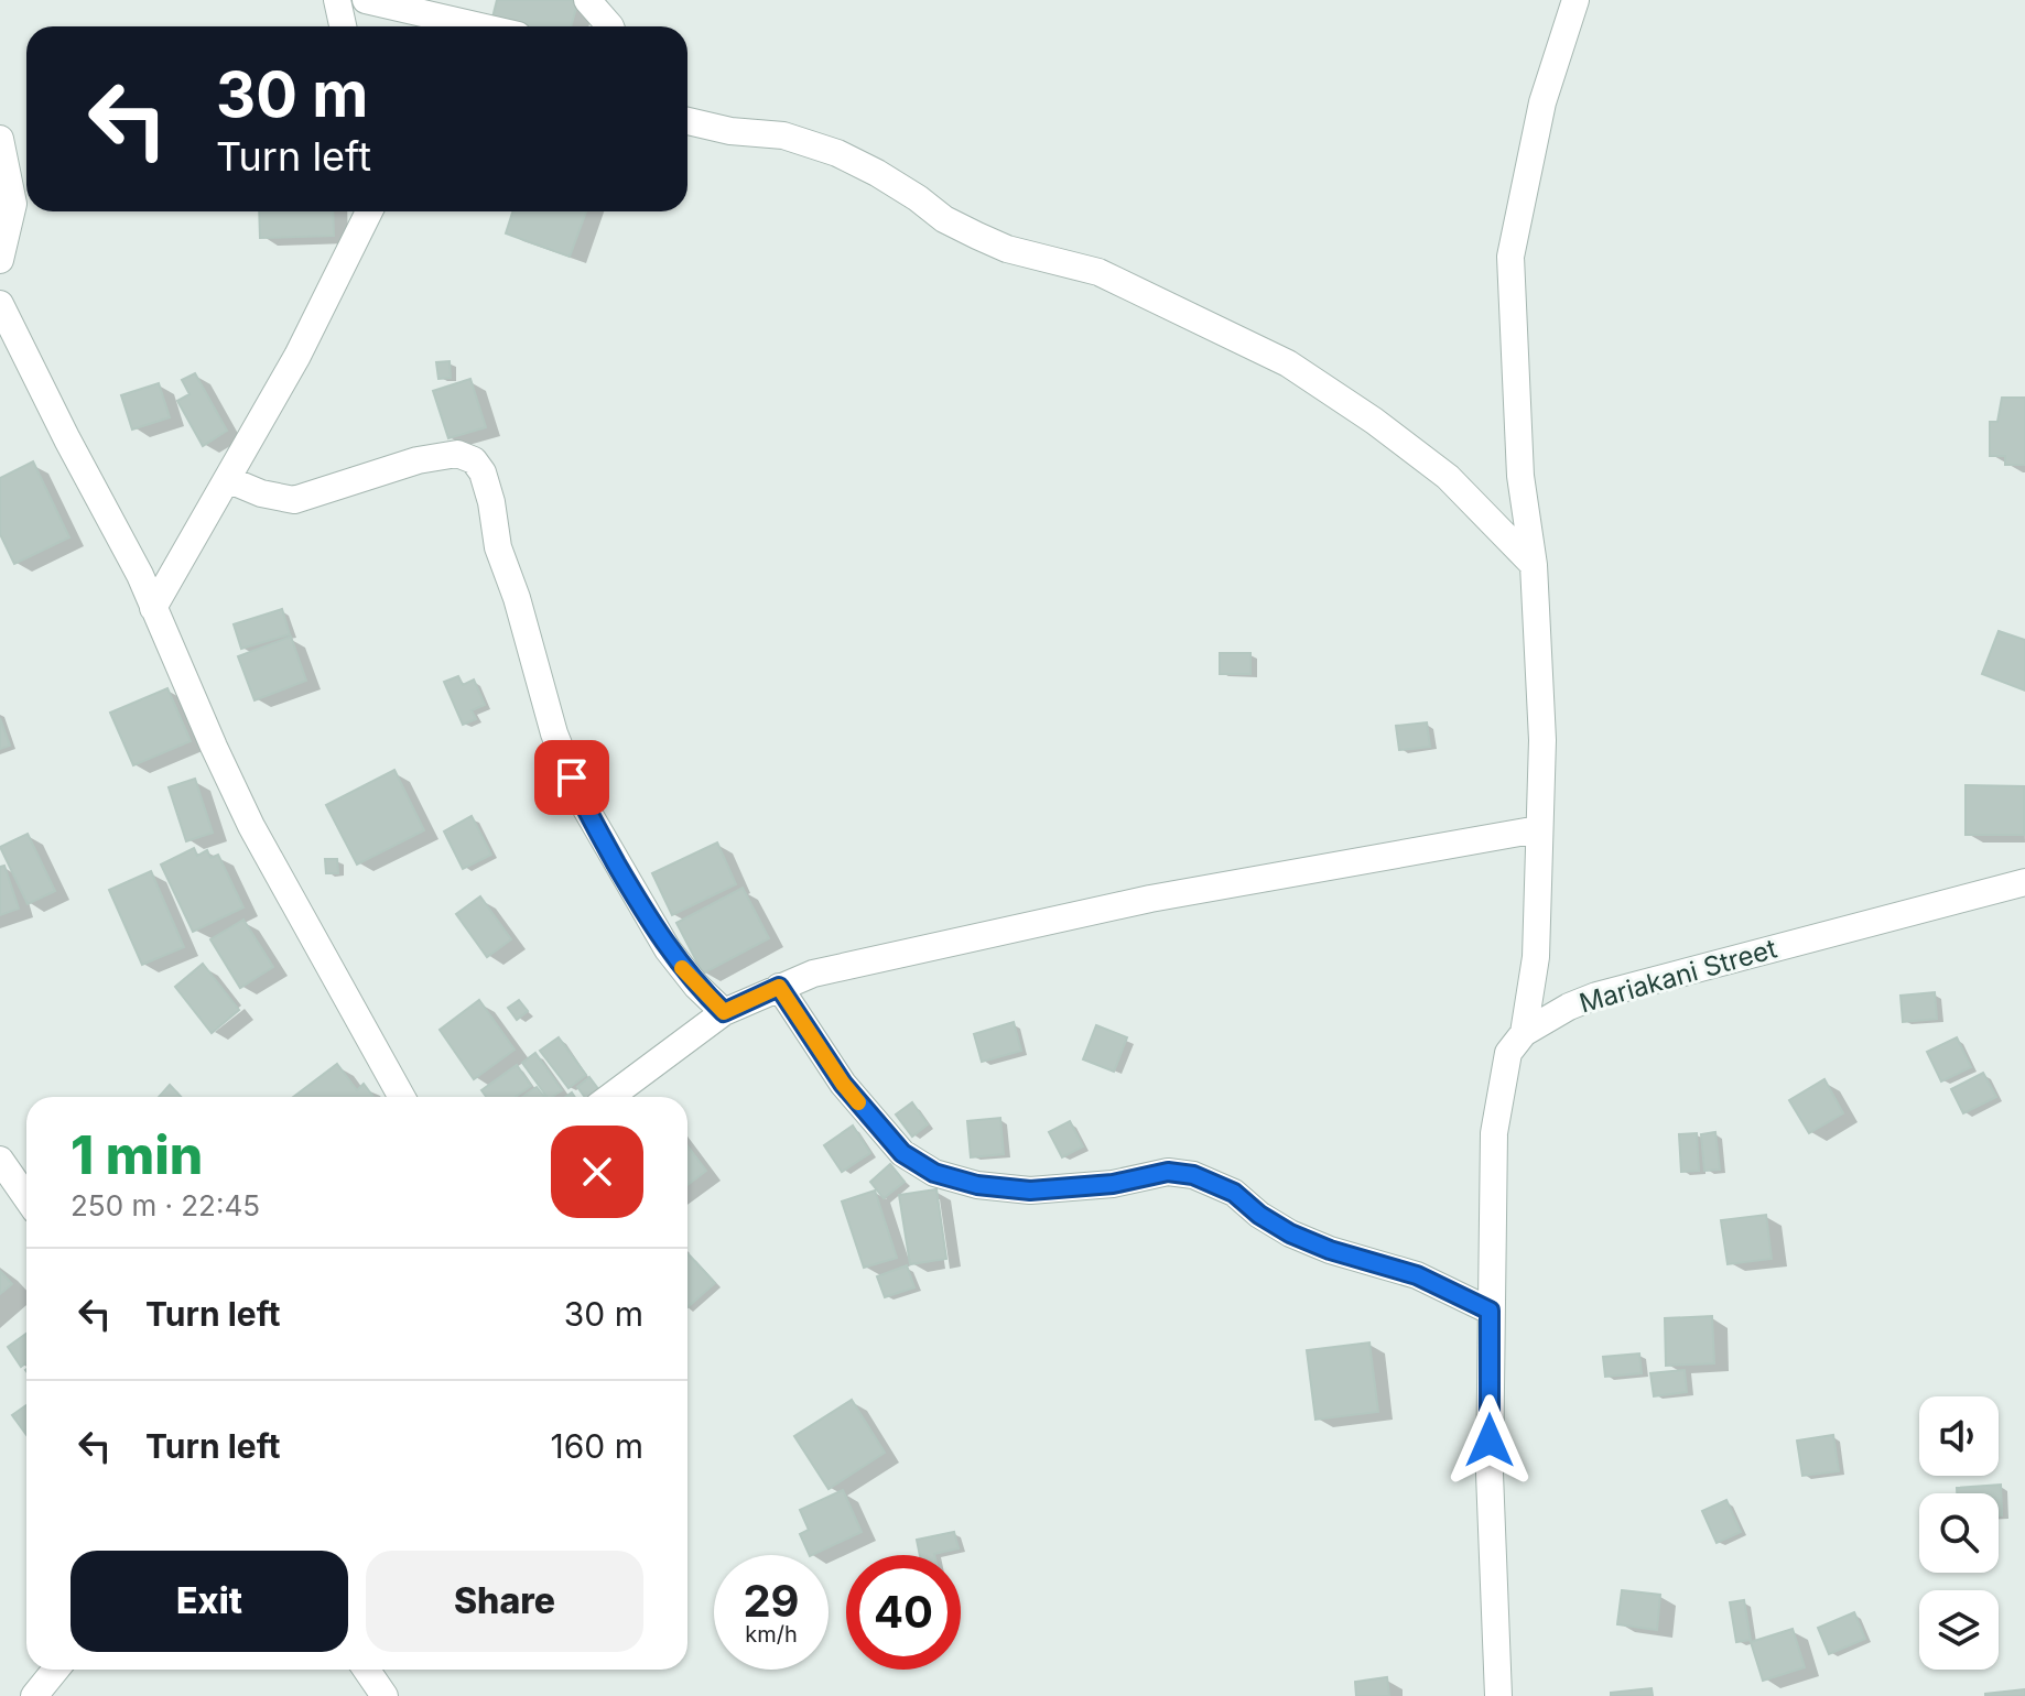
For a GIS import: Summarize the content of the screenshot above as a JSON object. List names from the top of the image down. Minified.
{"streets":{"street":["Mariakani Street"]},"page":{"turn":["30 m","Turn left"],"heading":["1 min","250 m · 22:45"],"list":[{"name":"Turn left","value":"30 m"},{"name":"Turn left","value":"160 m"}],"buttons":["Exit","Share"],"speed":"29 km/h","limit":"40"}}
